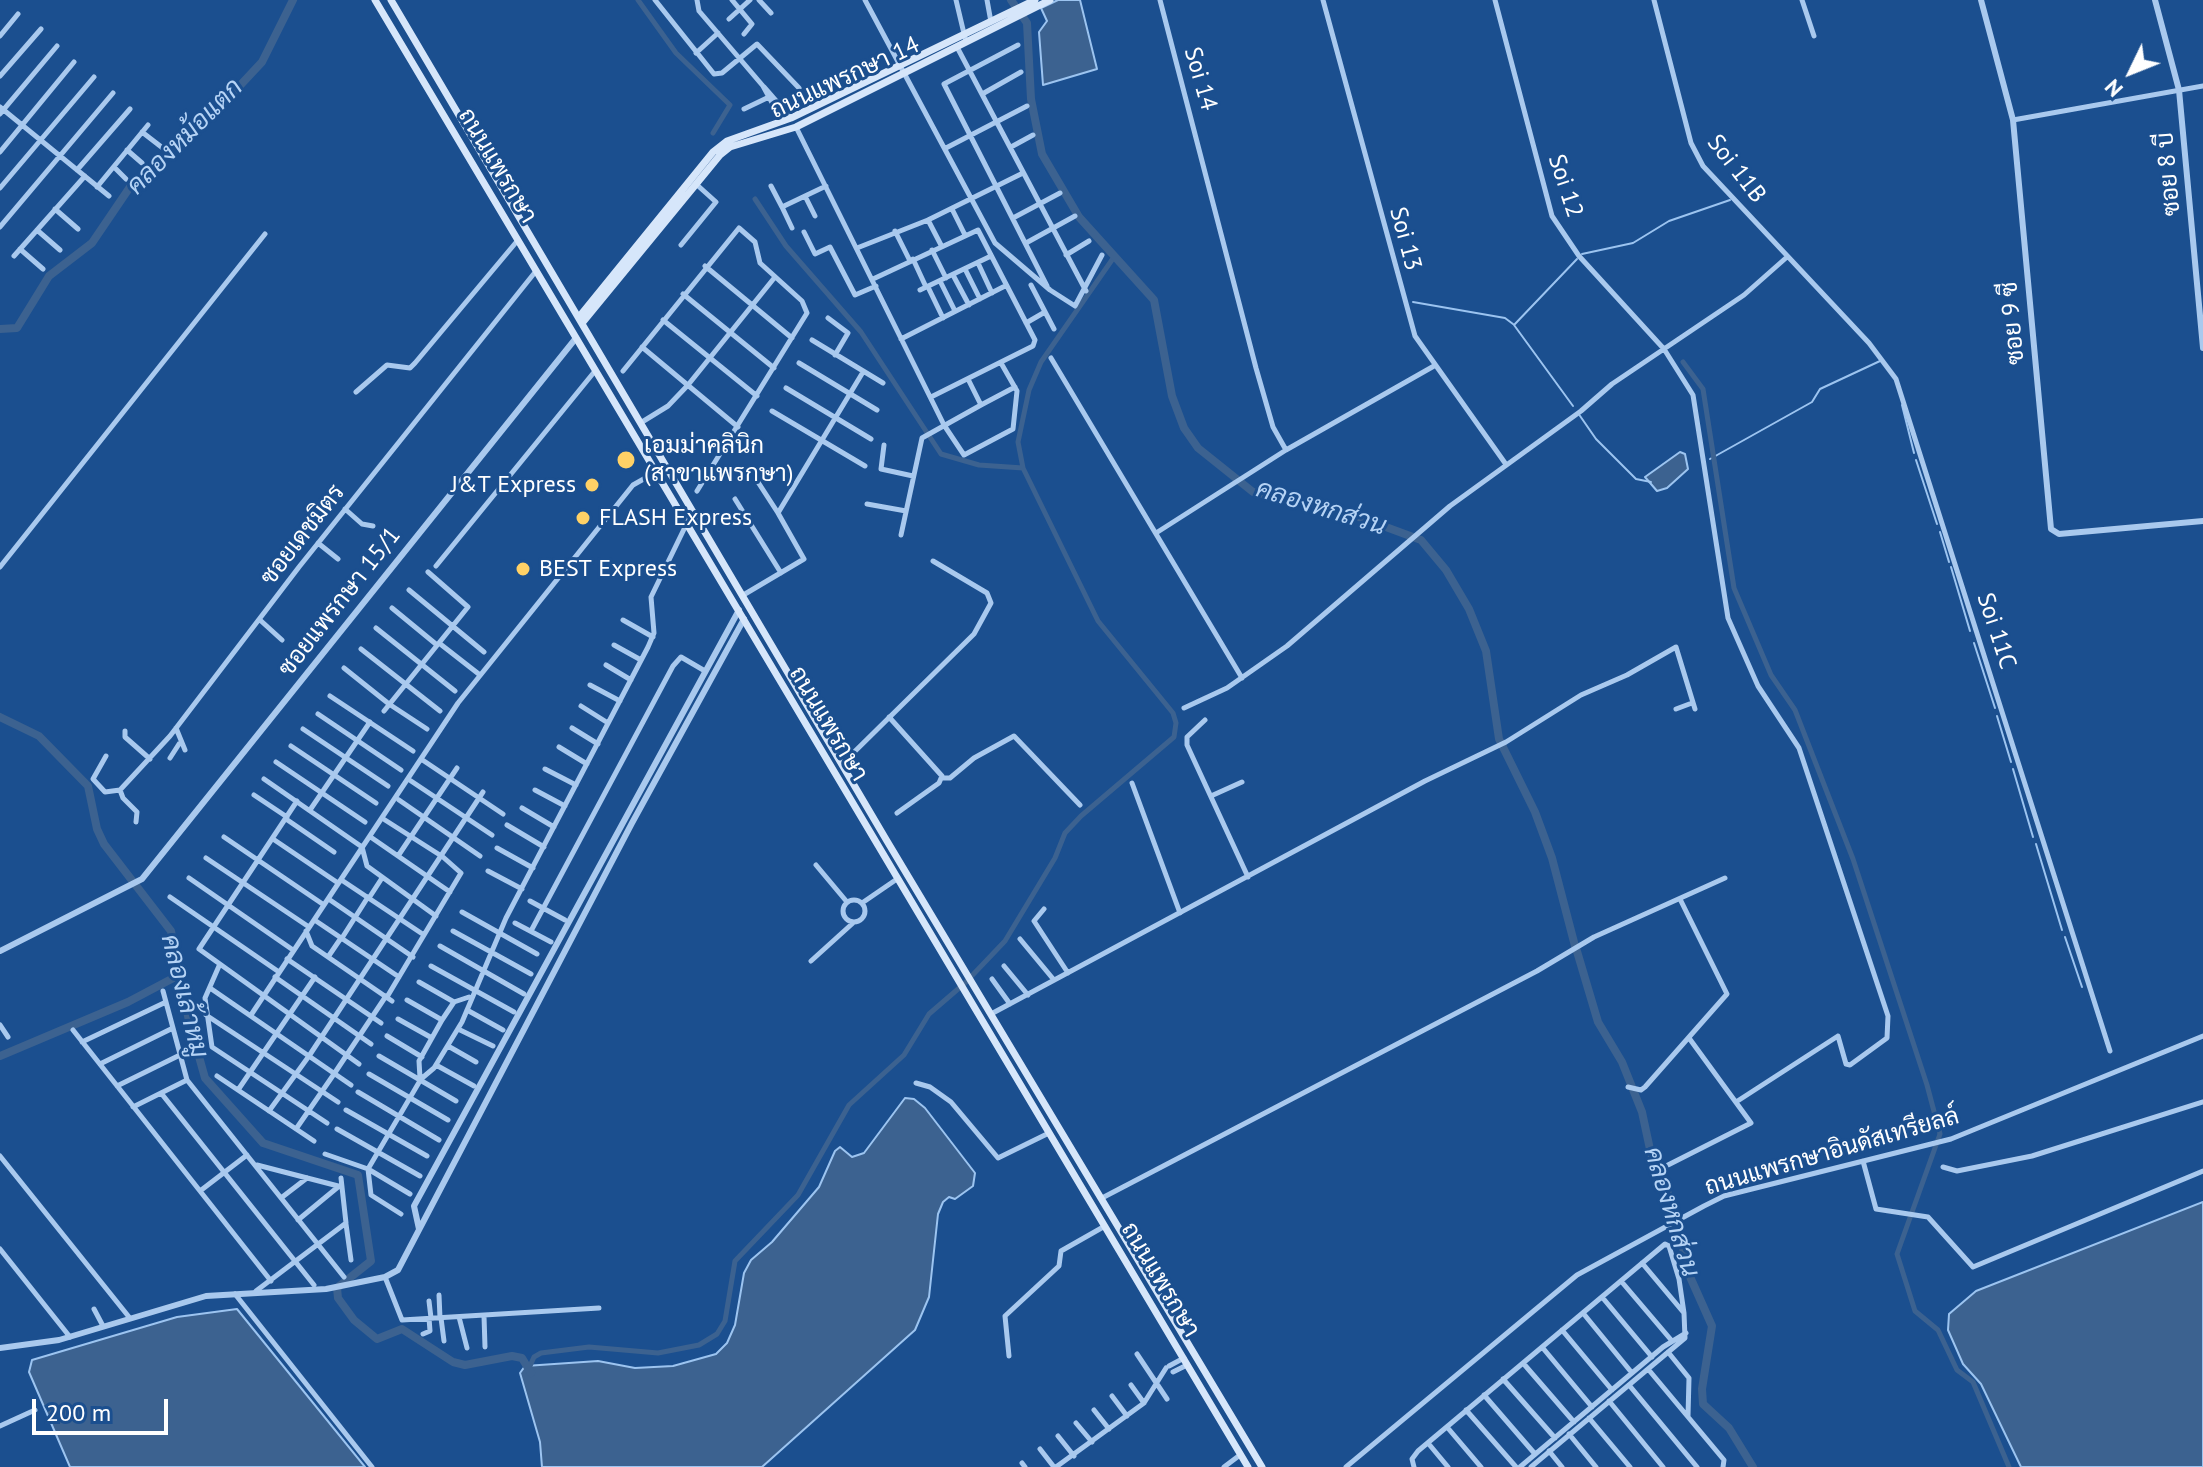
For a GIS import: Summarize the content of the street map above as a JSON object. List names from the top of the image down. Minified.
{"streets":{"main road":["ถนนแพรกษา 14","ถนนแพรกษา"],"street":["Soi 14","Soi 11B","ซอย 8 บี","Soi 12","Soi 13","ซอย 9 ซี","ซอยเดชมิตร","ซอยแพรกษา 15/1","Soi 11C","ถนนแพรกษาอินดัสเทรียลล์"]},"crossings":[["ถนนแพรกษา 14","ถนนแพรกษา"],["ถนนแพรกษา","ซอยเดชมิตร"],["ถนนแพรกษา","ซอยแพรกษา 15/1"],["Soi 11B","Soi 11C"]],"water":["คลองหม้อแตก","คลองหกส่วน","คลองเล้าหมู"],"places":["เอมม่าคลินิก (สาขาแพรกษา)","J&T Express","FLASH Express","BEST Express"],"scale_bar":"200 m","north":"bottom left"}
